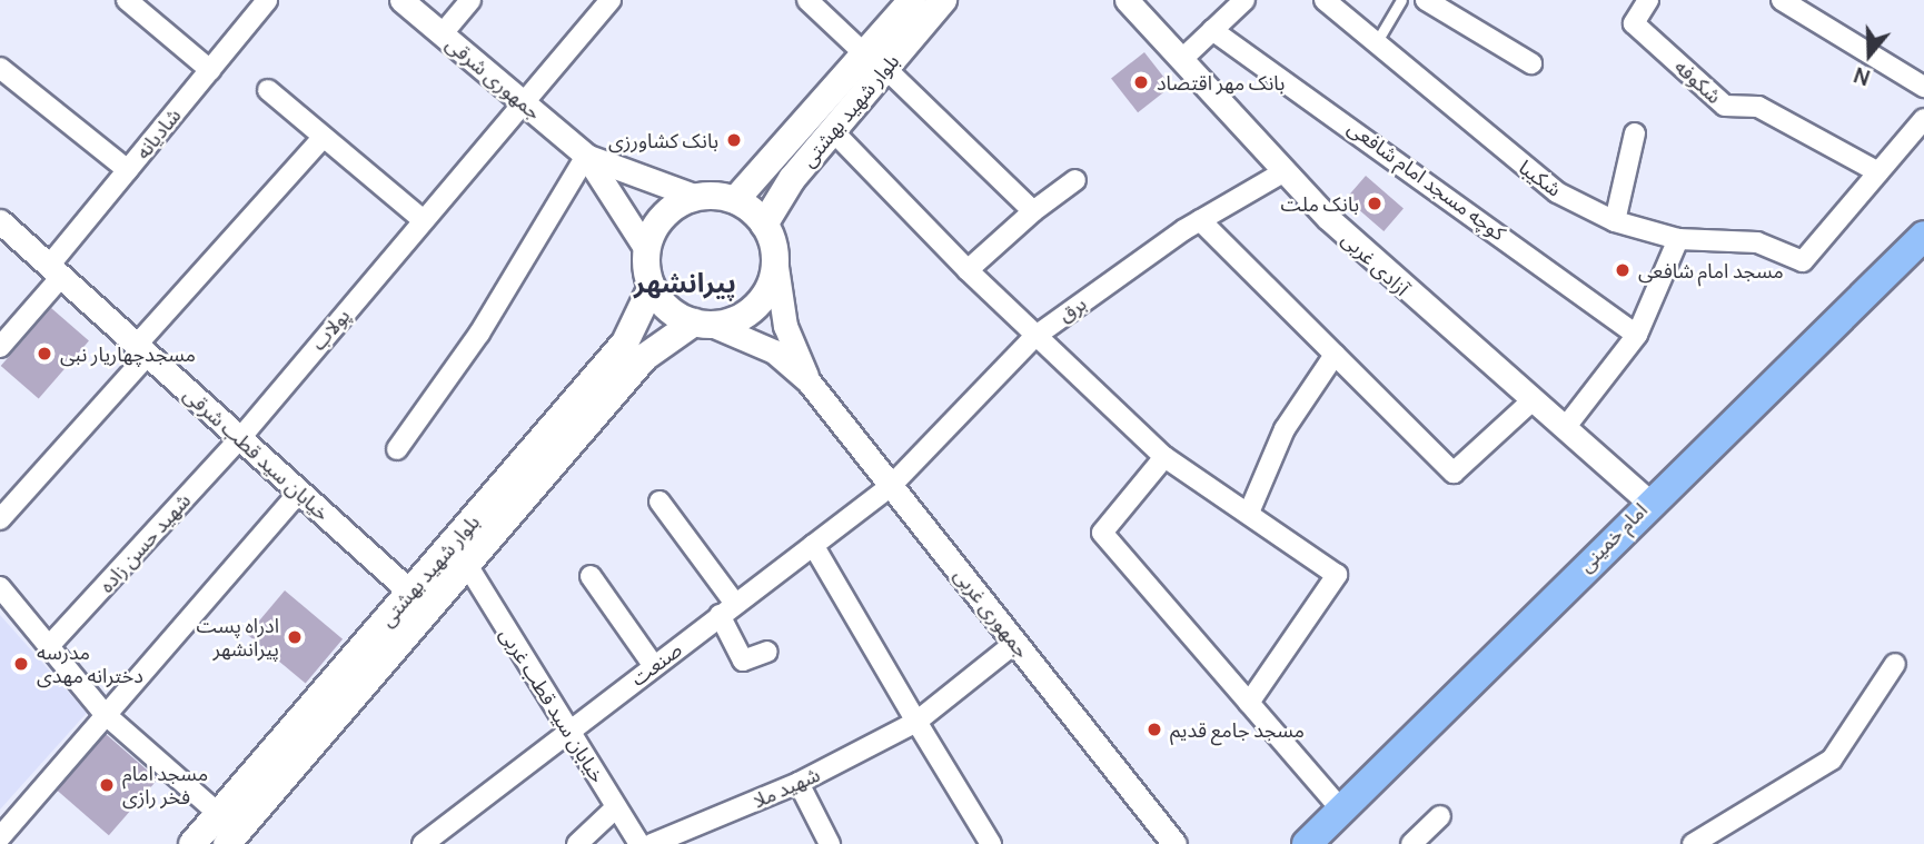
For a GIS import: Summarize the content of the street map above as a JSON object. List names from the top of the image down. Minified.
{"streets":{"main road":["بلوار شهید بهشتی","امام خمینی"],"street":["جمهوری شرقی","شکوفه","شادیانه","شکیبا","کوچه مسجد امام شافعی","آزادی غربی","برق","پولاب","خیابان سید قطب شرقی","شهید حسن زاده","جمهوری غربی","صنعت","خیابان سید قطب غربی","شهید ملا"]},"crossings":[["جمهوری شرقی","پولاب"],["شکوفه","شکیبا"],["بلوار شهید بهشتی","خیابان سید قطب شرقی"],["بلوار شهید بهشتی","خیابان سید قطب غربی"],["شادیانه","خیابان سید قطب شرقی"],["آزادی غربی","برق"],["آزادی غربی","امام خمینی"],["برق","جمهوری غربی"],["برق","صنعت"],["پولاب","خیابان سید قطب شرقی"],["پولاب","شهید حسن زاده"],["خیابان سید قطب شرقی","شهید حسن زاده"],["جمهوری غربی","صنعت"],["جمهوری غربی","شهید ملا"],["صنعت","خیابان سید قطب غربی"]],"districts":["پیرانشهر"],"places":["بانک مهر اقتصاد","بانک کشاورزی","بانک ملت","مسجد امام شافعی","مسجدچهاریار نبی","ادراه پست پیرانشهر","مدرسه دخترانه مهدی","مسجد جامع قدیم","مسجد امام فخر رازی"],"north":"bottom"}
